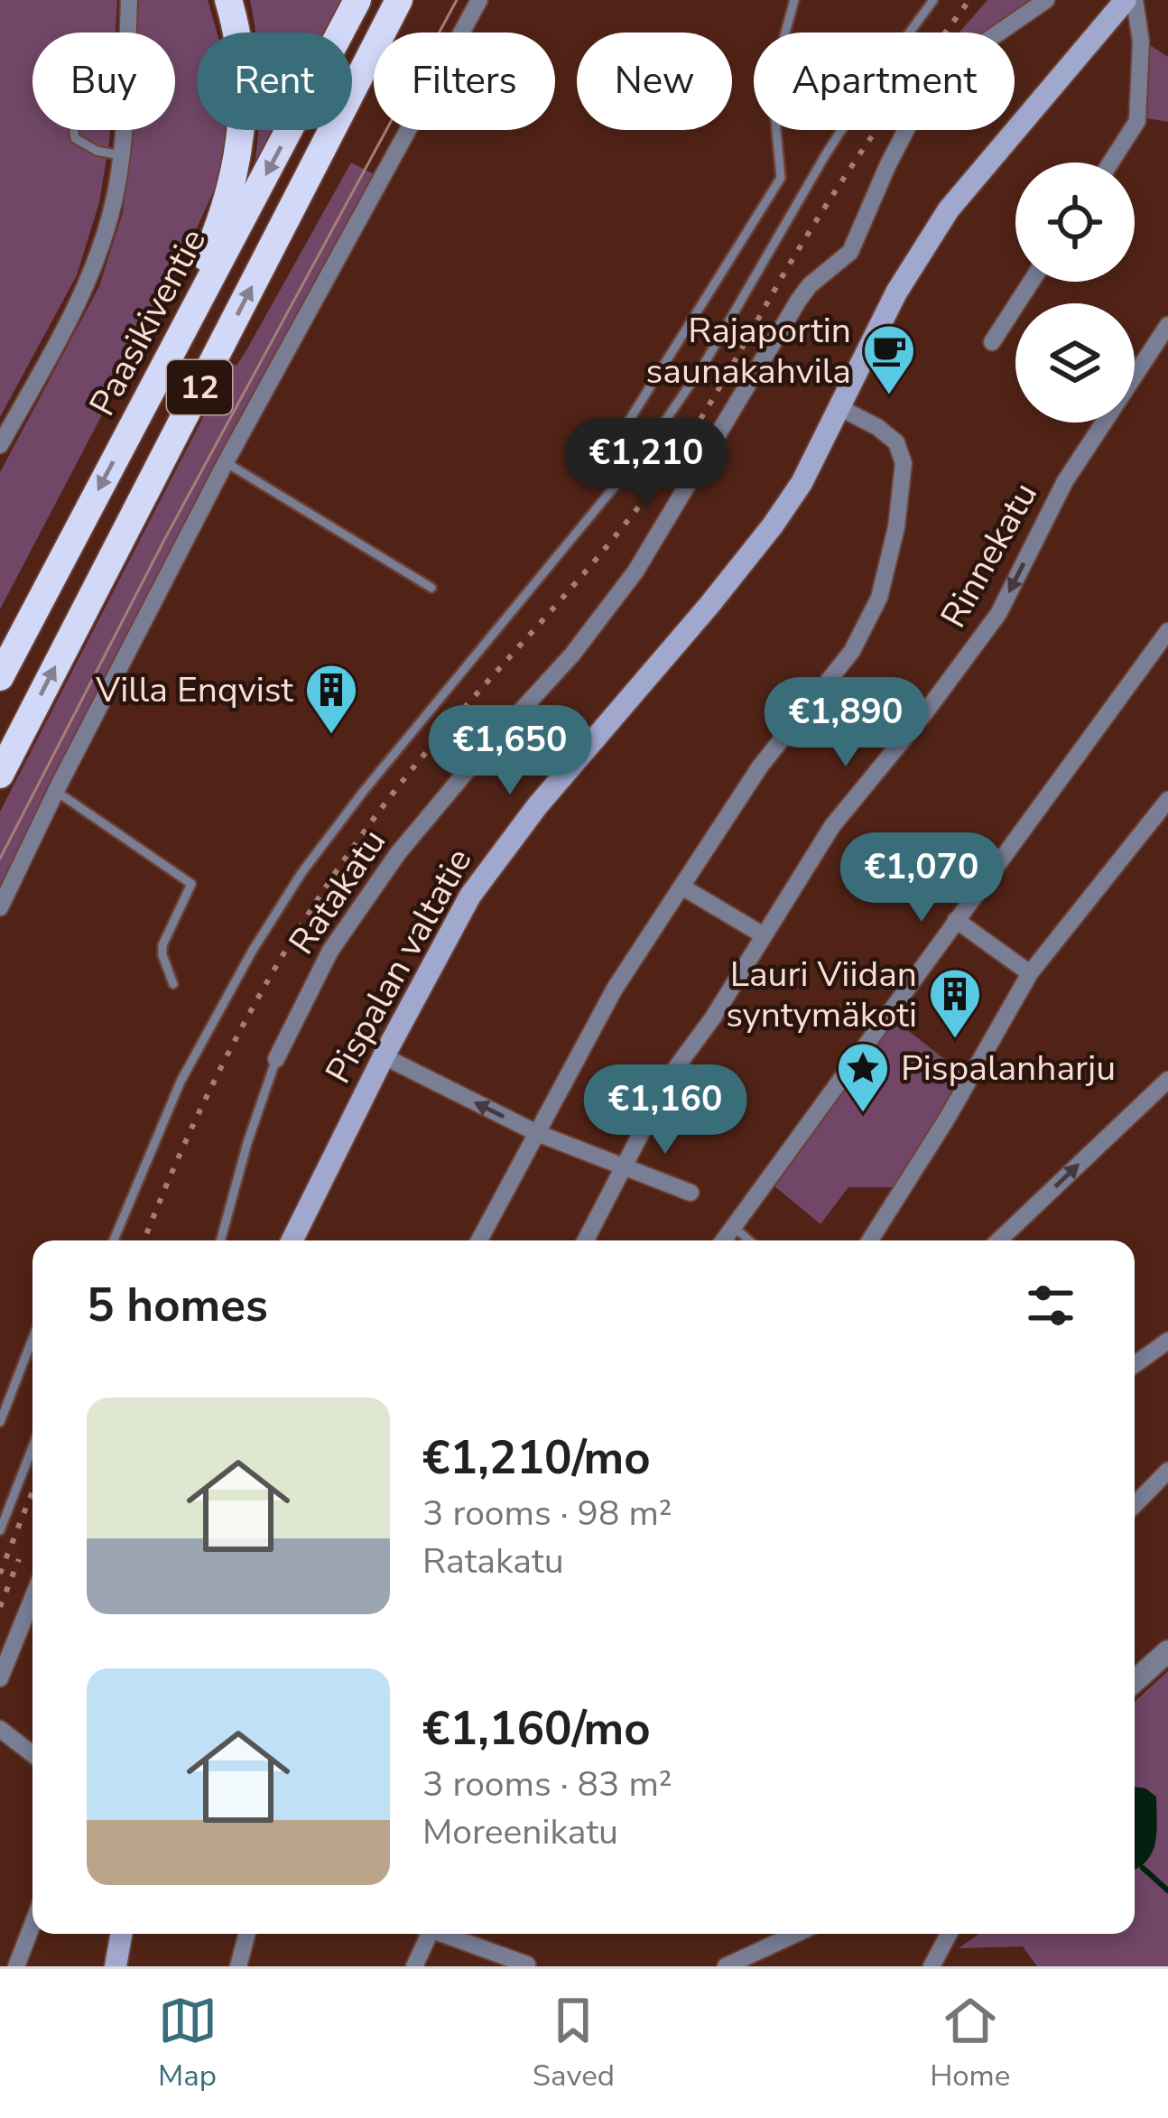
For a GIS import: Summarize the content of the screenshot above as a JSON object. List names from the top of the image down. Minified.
{"streets":{"highway":["Paasikiventie","12"],"main road":["Pispalan valtatie"],"street":["Rinnekatu","Ratakatu"]},"one_way":["Rinnekatu"],"places":{"cafe":["Rajaportin saunakahvila"],"building":["Villa Enqvist","Lauri Viidan syntymäkoti"],"place":["Pispalanharju"]},"page":{"chip":["Buy","Rent","Filters","New","Apartment"],"price":["€1,210","€1,890","€1,650","€1,070","€1,160"],"heading":"5 homes","list":[{"name":"€1,210/mo","note":"3 rooms · 98 m² · Ratakatu"},{"name":"€1,160/mo","note":"3 rooms · 83 m² · Moreenikatu"}],"tabs":["Map","Saved","Home"]}}
